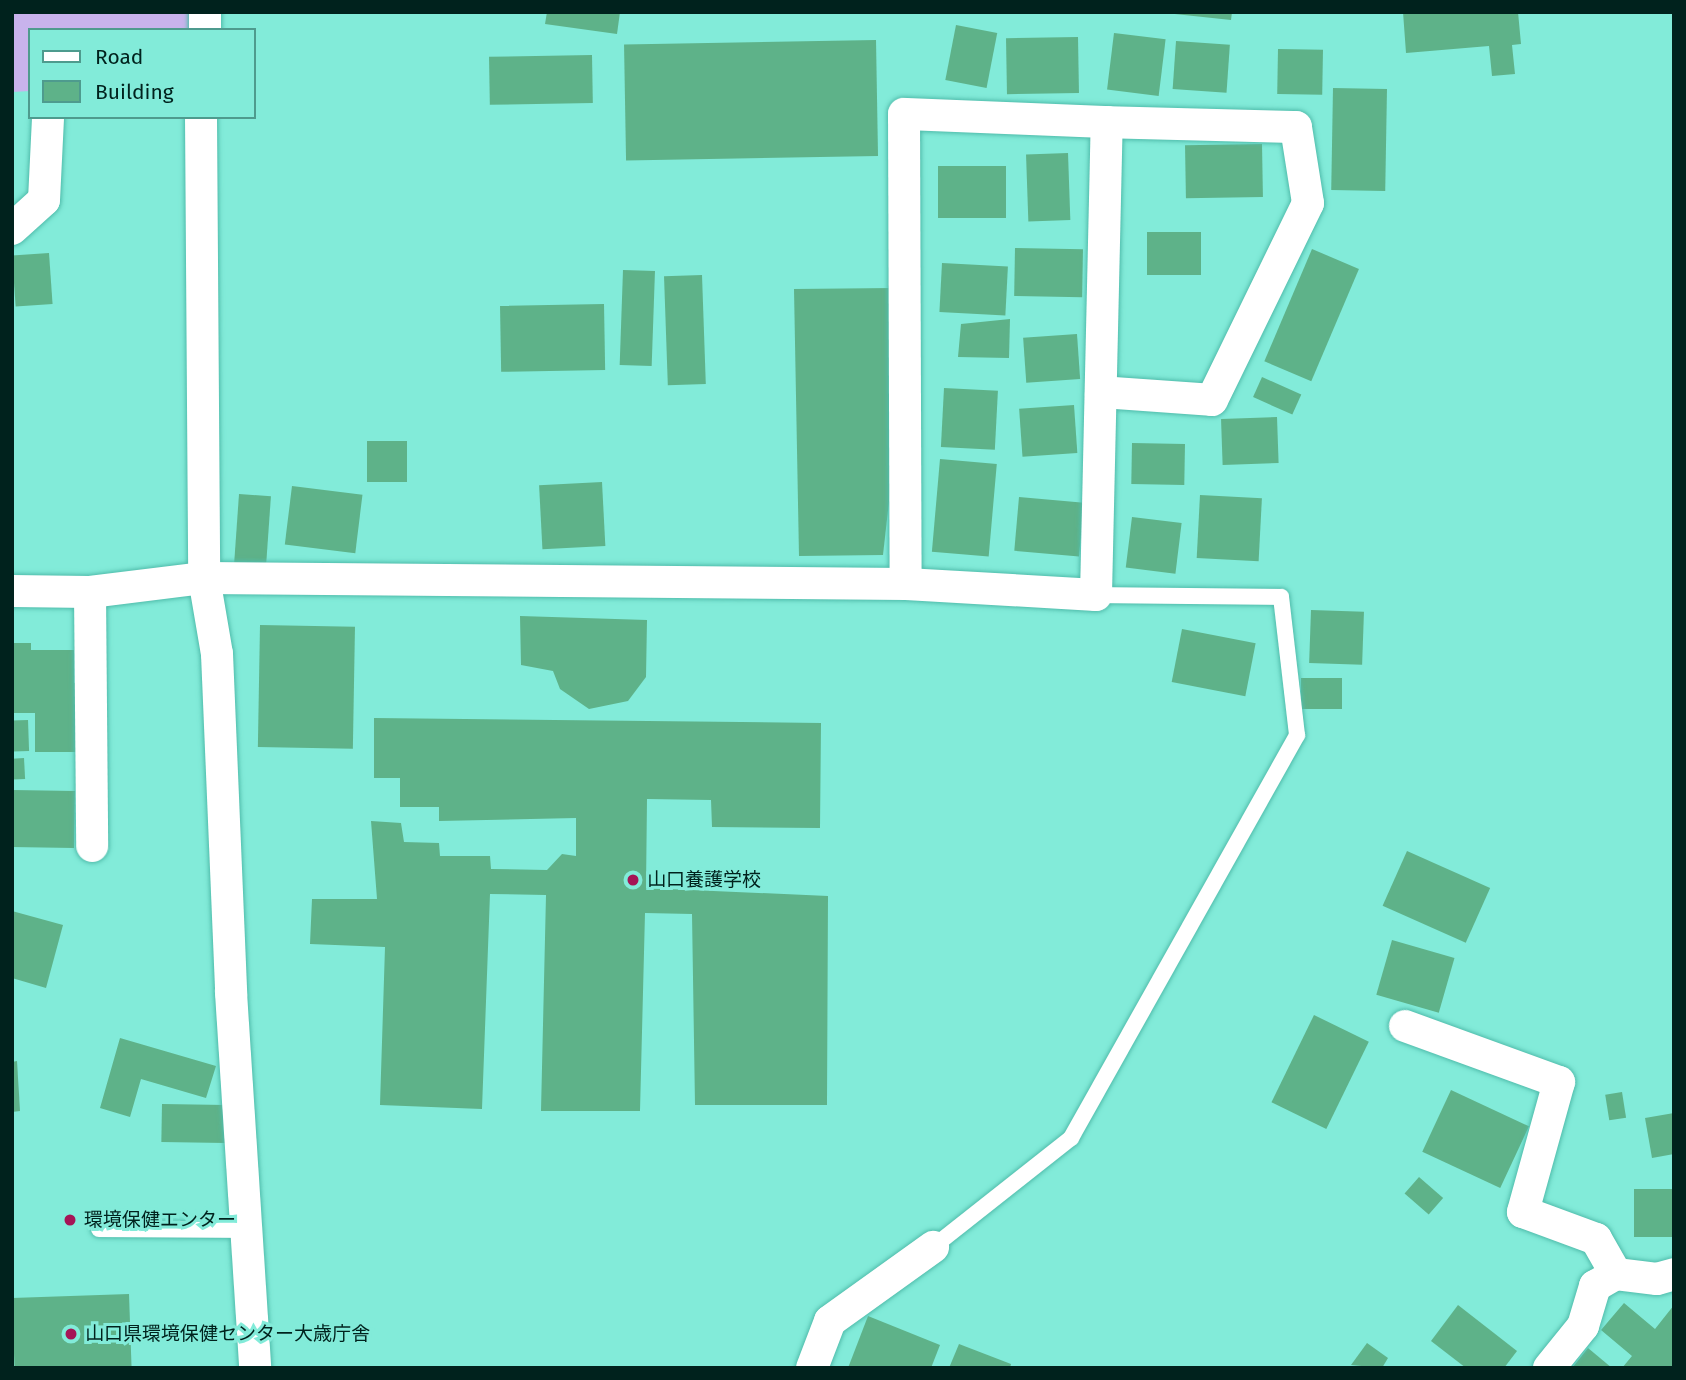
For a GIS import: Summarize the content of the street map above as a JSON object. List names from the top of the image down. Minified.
{"places":["山口養護学校","環境保健エンター","山口県環境保健センター大歳庁舎"],"legend":["Road","Building"]}
